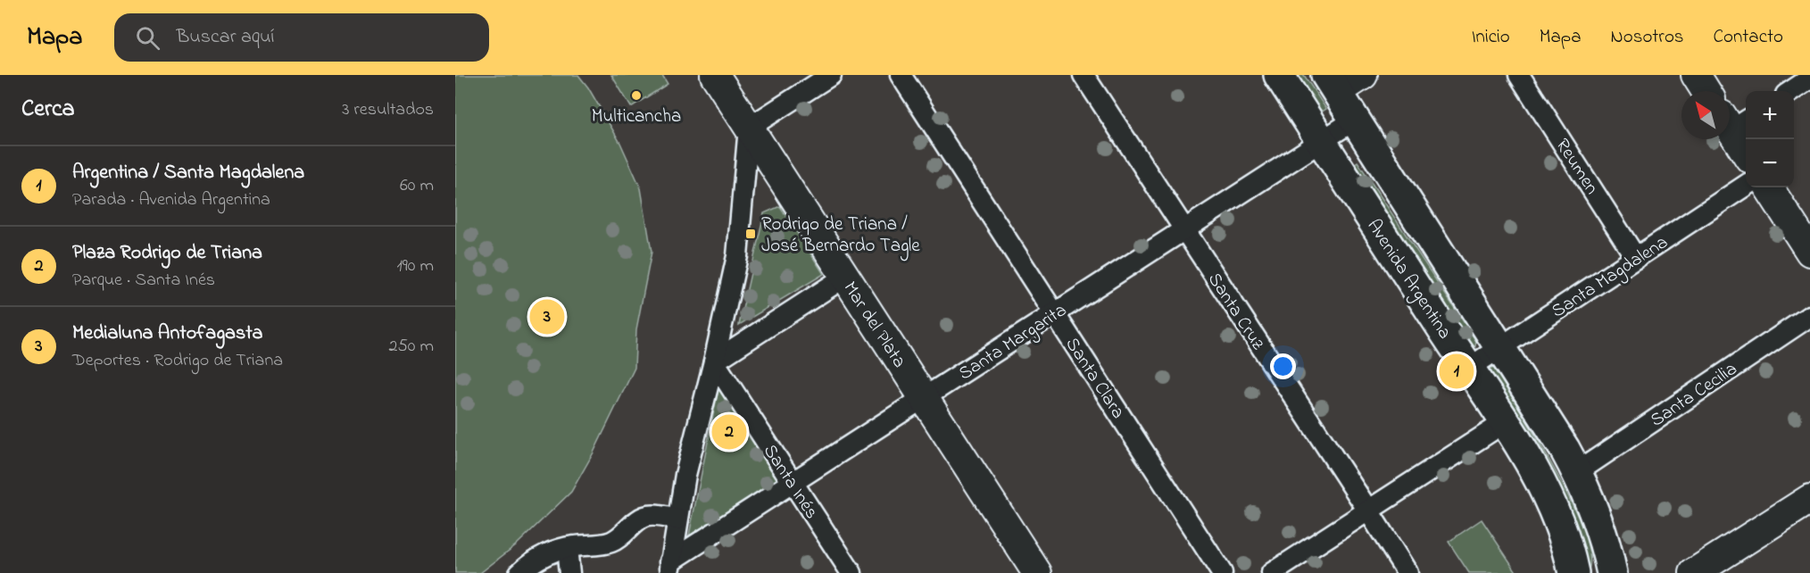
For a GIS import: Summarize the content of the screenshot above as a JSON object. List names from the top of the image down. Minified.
{"streets":{"main road":["Avenida Argentina"],"street":["Reumen","Santa Magdalena","Santa Cruz","Mar del Plata","Santa Margarita","Santa Clara","Santa Cecilia","Santa Inés"]},"crossings":[["Reumen","Santa Magdalena"],["Santa Magdalena","Avenida Argentina"],["Avenida Argentina","Santa Margarita"],["Avenida Argentina","Santa Cecilia"],["Santa Cruz","Santa Margarita"],["Mar del Plata","Santa Margarita"],["Santa Margarita","Santa Clara"],["Santa Margarita","Santa Inés"]],"places":{"other":["Multicancha"],"transit":["Rodrigo de Triana / José Bernardo Tagle"]},"north":"top left","page":{"header":"Mapa","search":"Buscar aquí","nav":["Inicio","Mapa","Nosotros","Contacto"],"heading":["Cerca","3 resultados"],"map_buttons":["+","−"],"list":[{"mark":"1","name":"Argentina / Santa Magdalena","note":"Parada · Avenida Argentina","value":"60 m"},{"mark":"2","name":"Plaza Rodrigo de Triana","note":"Parque · Santa Inés","value":"190 m"},{"mark":"3","name":"Medialuna Antofagasta","note":"Deportes · Rodrigo de Triana","value":"250 m"}],"pins":["3","1","2"]}}
